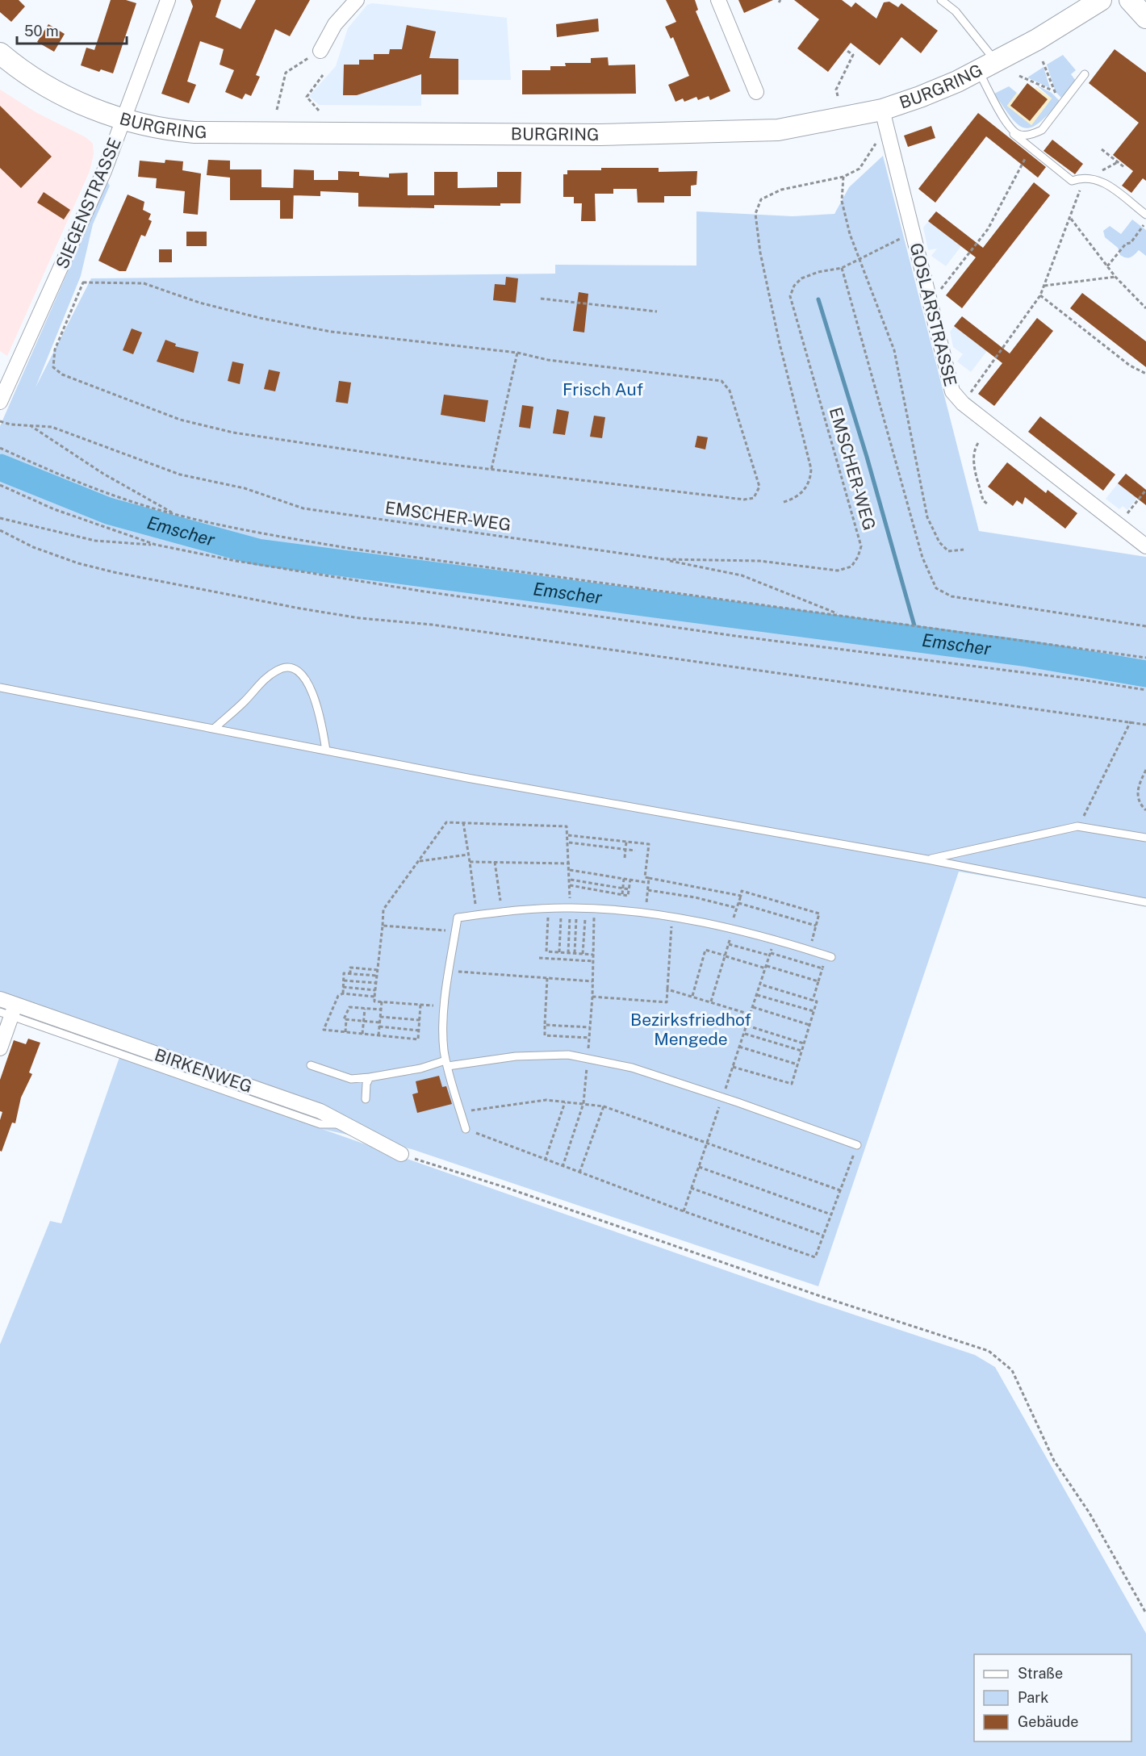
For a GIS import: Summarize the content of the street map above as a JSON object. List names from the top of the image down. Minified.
{"streets":{"main road":["BURGRING"],"street":["SIEGENSTRASSE","GOSLARSTRASSE","BIRKENWEG"],"path":["EMSCHER-WEG"]},"crossings":[["BURGRING","SIEGENSTRASSE"],["BURGRING","GOSLARSTRASSE"],["GOSLARSTRASSE","EMSCHER-WEG"]],"water":["Emscher"],"parks":["Frisch Auf","Bezirksfriedhof Mengede"],"legend":["Straße","Park","Gebäude"],"scale_bar":"50 m"}
